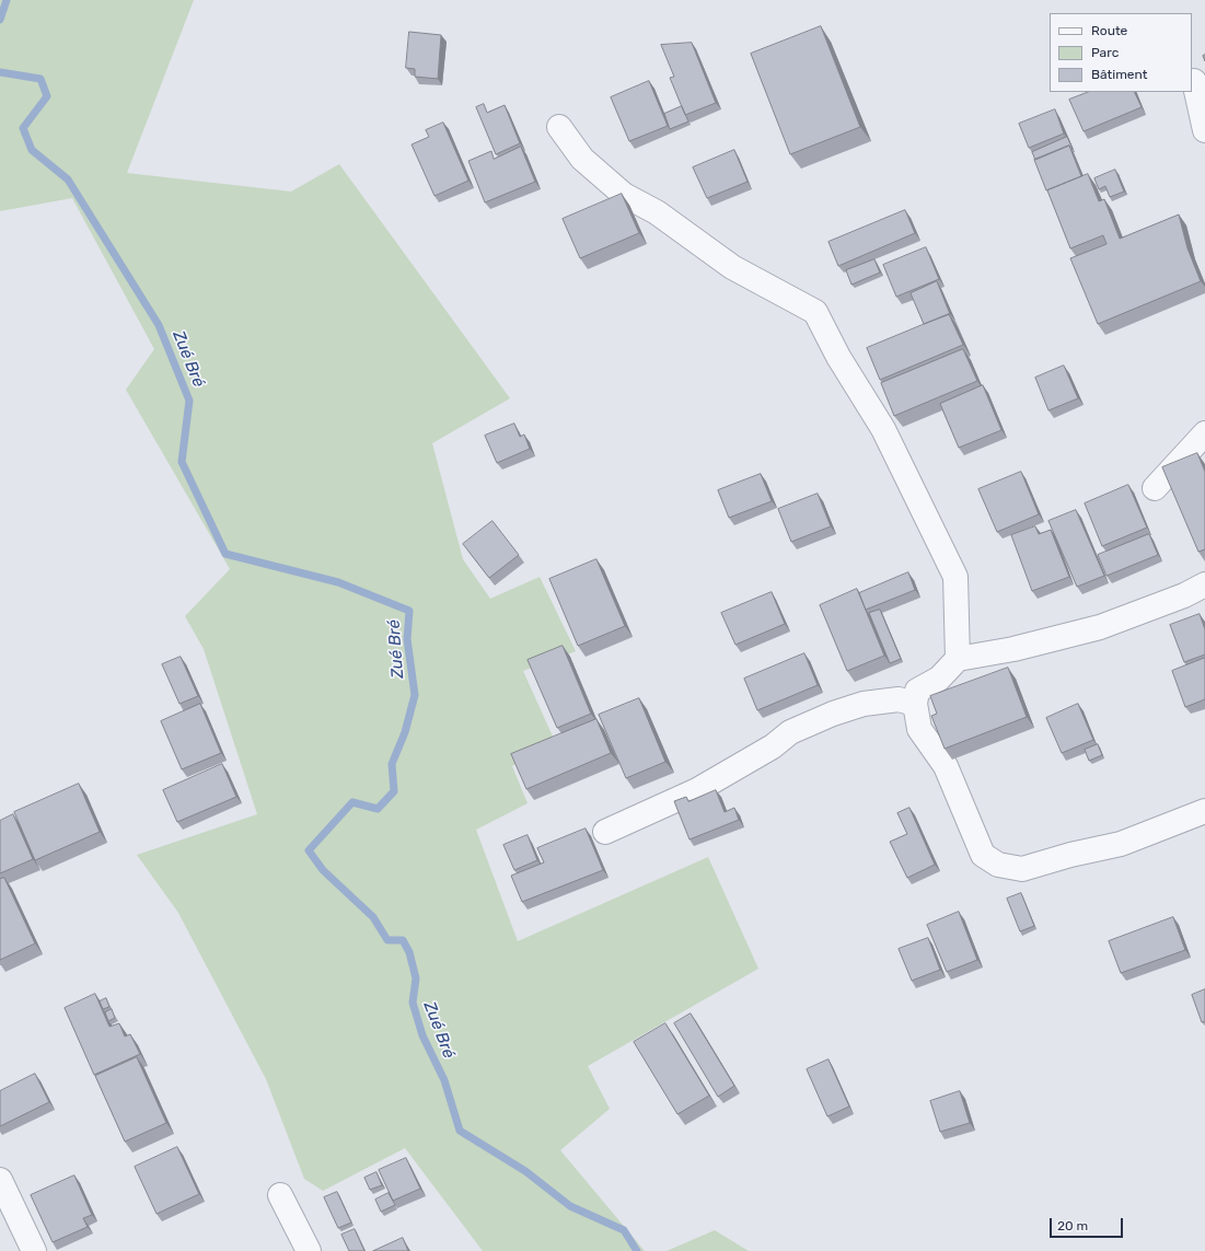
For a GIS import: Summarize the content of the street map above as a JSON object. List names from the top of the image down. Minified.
{"water":["Zué Bré"],"legend":["Route","Parc","Bâtiment"],"scale_bar":"20 m"}
